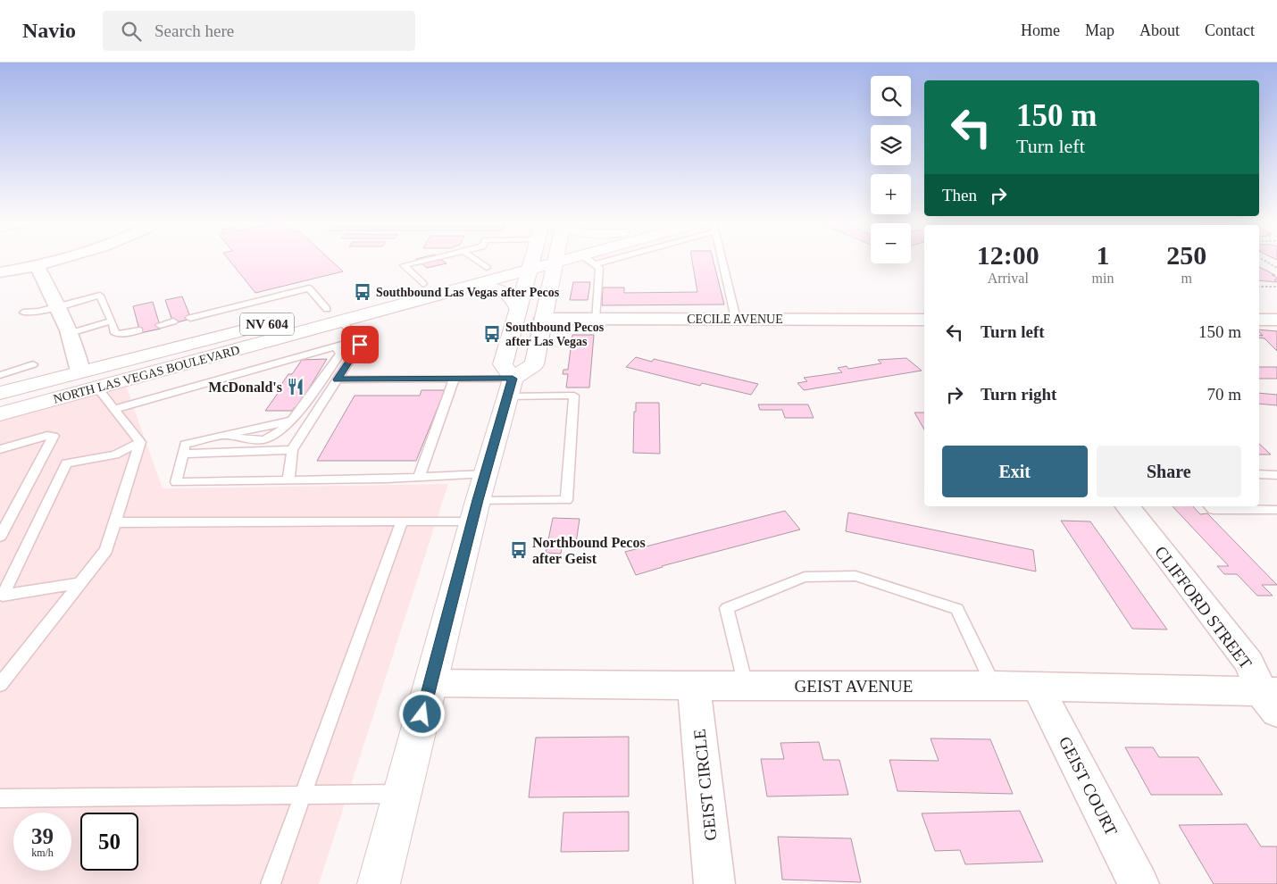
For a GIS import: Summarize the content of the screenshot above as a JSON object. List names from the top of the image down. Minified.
{"streets":{"main road":["NV 604","NORTH LAS VEGAS BOULEVARD"],"street":["CECILE AVENUE","CLIFFORD STREET","GEIST AVENUE","GEIST CIRCLE","GEIST COURT"]},"crossings":[["CLIFFORD STREET","GEIST AVENUE"],["GEIST AVENUE","GEIST CIRCLE"],["GEIST AVENUE","GEIST COURT"]],"places":{"bus stop":["Southbound Las Vegas after Pecos","Southbound Pecos after Las Vegas","Northbound Pecos after Geist"],"restaurant":["McDonald's"]},"page":{"header":"Navio","search":"Search here","nav":["Home","Map","About","Contact"],"map_buttons":["+","−"],"turn":["150 m","Turn left"],"then":"Then","eta":["12:00","Arrival","1","min","250","m"],"list":[{"name":"Turn left","value":"150 m"},{"name":"Turn right","value":"70 m"}],"buttons":["Exit","Share"],"speed":"39 km/h","limit":"50"}}
